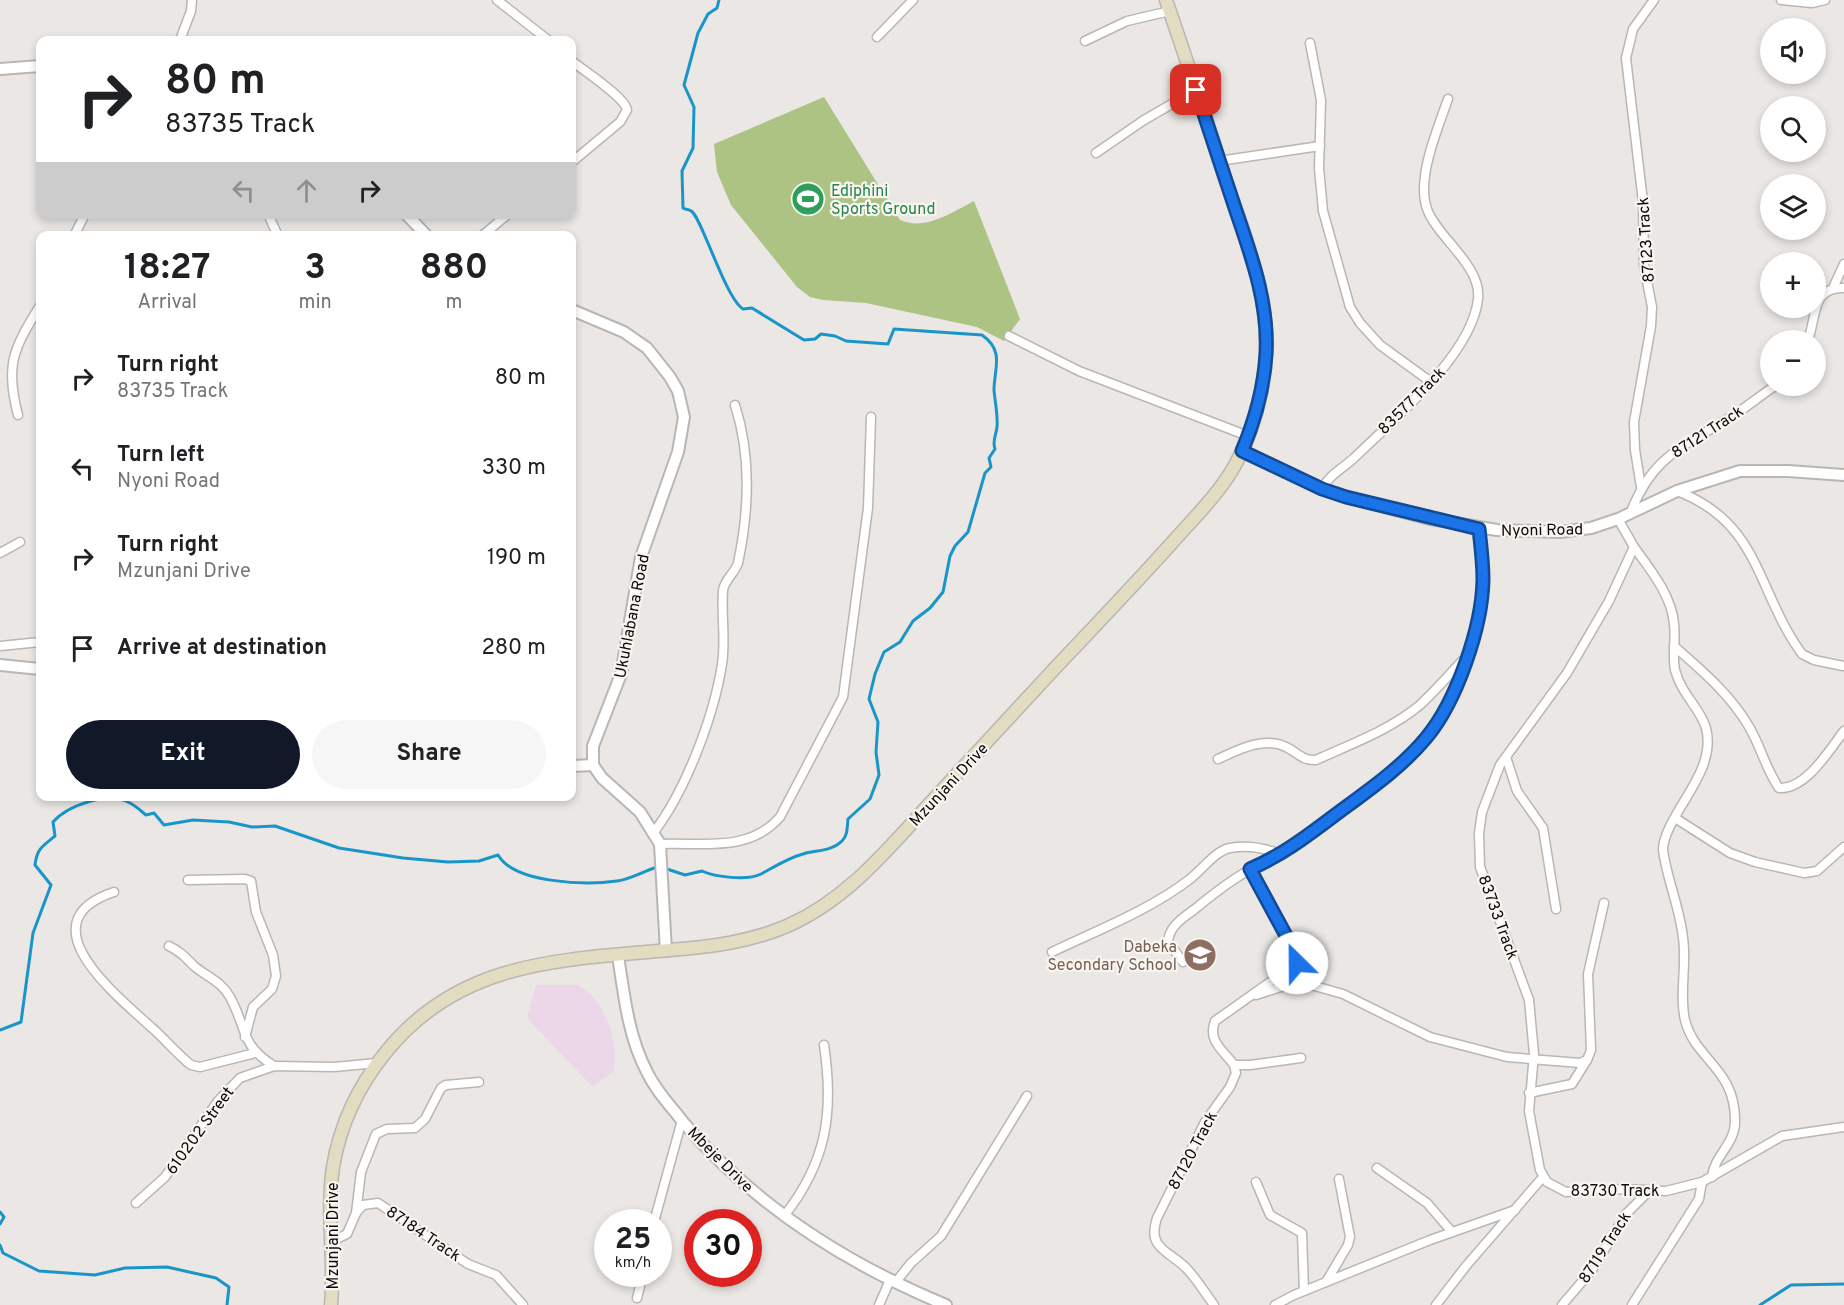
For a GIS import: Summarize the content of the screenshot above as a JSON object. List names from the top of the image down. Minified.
{"streets":{"main road":["Mzunjani Drive"],"street":["87123 Track","83577 Track","87121 Track","Nyoni Road","Ukuhlabana Road","83733 Track","610202 Street","87120 Track","Mbeje Drive","83730 Track","87184 Track","87119 Track"]},"crossings":[["87123 Track","87121 Track"],["83577 Track","Nyoni Road"],["87121 Track","Nyoni Road"],["Nyoni Road","Mzunjani Drive"],["Mzunjani Drive","610202 Street"],["Mzunjani Drive","Mbeje Drive"],["83733 Track","83730 Track"],["83730 Track","87119 Track"]],"places":{"sports":["Ediphini Sports Ground"],"school or university":["Dabeka Secondary School"]},"page":{"map_buttons":["+","−"],"turn":["80 m","83735 Track"],"eta":["18:27","Arrival","3","min","880","m"],"list":[{"name":"Turn right","note":"83735 Track","value":"80 m"},{"name":"Turn left","note":"Nyoni Road","value":"330 m"},{"name":"Turn right","note":"Mzunjani Drive","value":"190 m"},{"name":"Arrive at destination","value":"280 m"}],"buttons":["Exit","Share"],"speed":"25 km/h","limit":"30"}}
